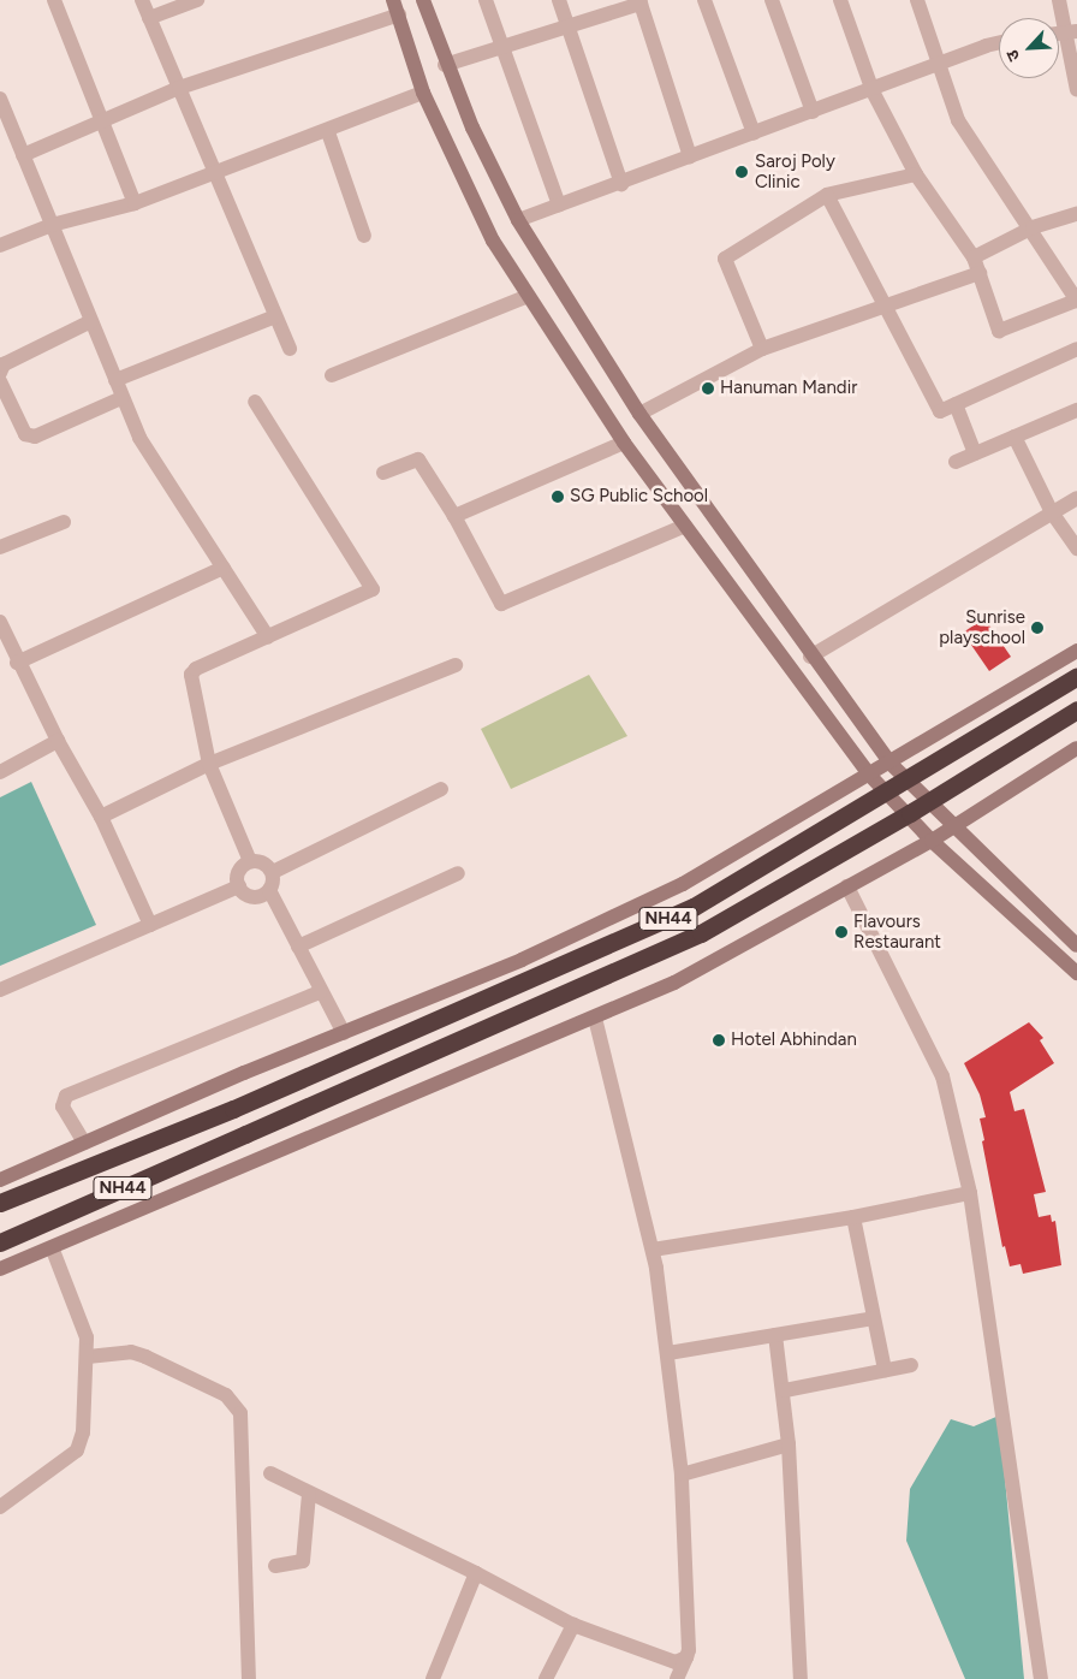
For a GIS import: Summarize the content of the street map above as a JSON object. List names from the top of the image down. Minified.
{"streets":{"highway":["NH44"]},"places":["Saroj Poly Clinic","Hanuman Mandir","SG Public School","Sunrise playschool","Flavours Restaurant","Hotel Abhindan"],"north":"bottom left"}
